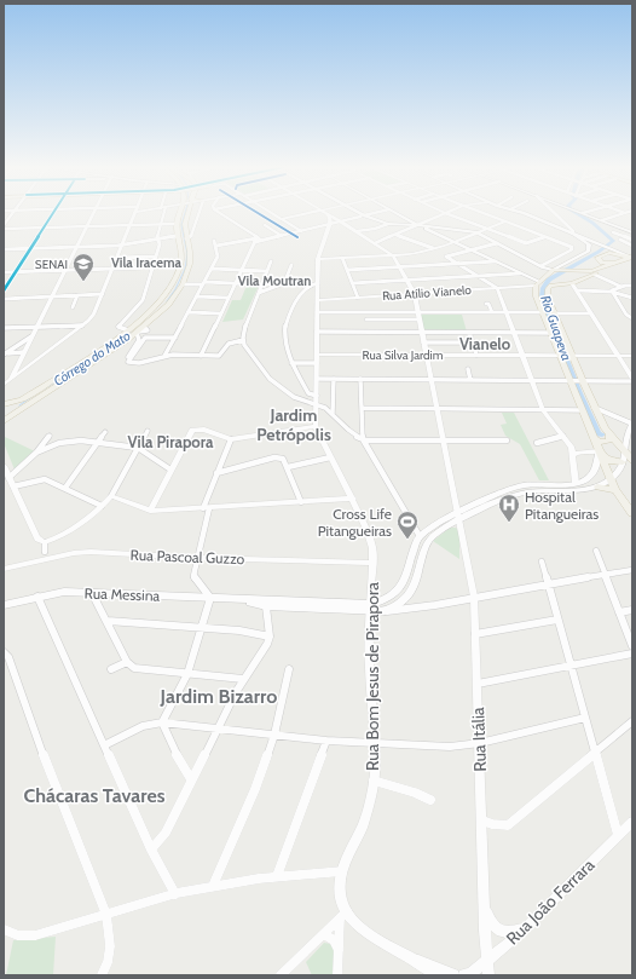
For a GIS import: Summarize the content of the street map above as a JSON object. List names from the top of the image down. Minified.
{"streets":{"main road":["Rua Messina"],"street":["Rua Atílio Vianelo","Rua Silva Jardim","Rua Pascoal Guzzo","Rua Bom Jesus de Pirapora","Rua Itália","Rua João Ferrara"]},"crossings":[["Rua Atílio Vianelo","Rua Bom Jesus de Pirapora"],["Rua Atílio Vianelo","Rua Itália"],["Rua Silva Jardim","Rua Bom Jesus de Pirapora"],["Rua Silva Jardim","Rua Itália"],["Rua Pascoal Guzzo","Rua Bom Jesus de Pirapora"],["Rua Messina","Rua Bom Jesus de Pirapora"],["Rua Itália","Rua João Ferrara"]],"districts":["Vila Iracema","Vila Moutran","Vianelo","Jardim Petrópolis","Vila Pirapora","Jardim Bizarro","Chácaras Tavares"],"water":["Rio Guapeva","Córrego do Mato"],"places":{"school or university":["SENAI"],"hospital":["Hospital Pitangueiras"],"sports":["Cross Life Pitangueiras"]}}
